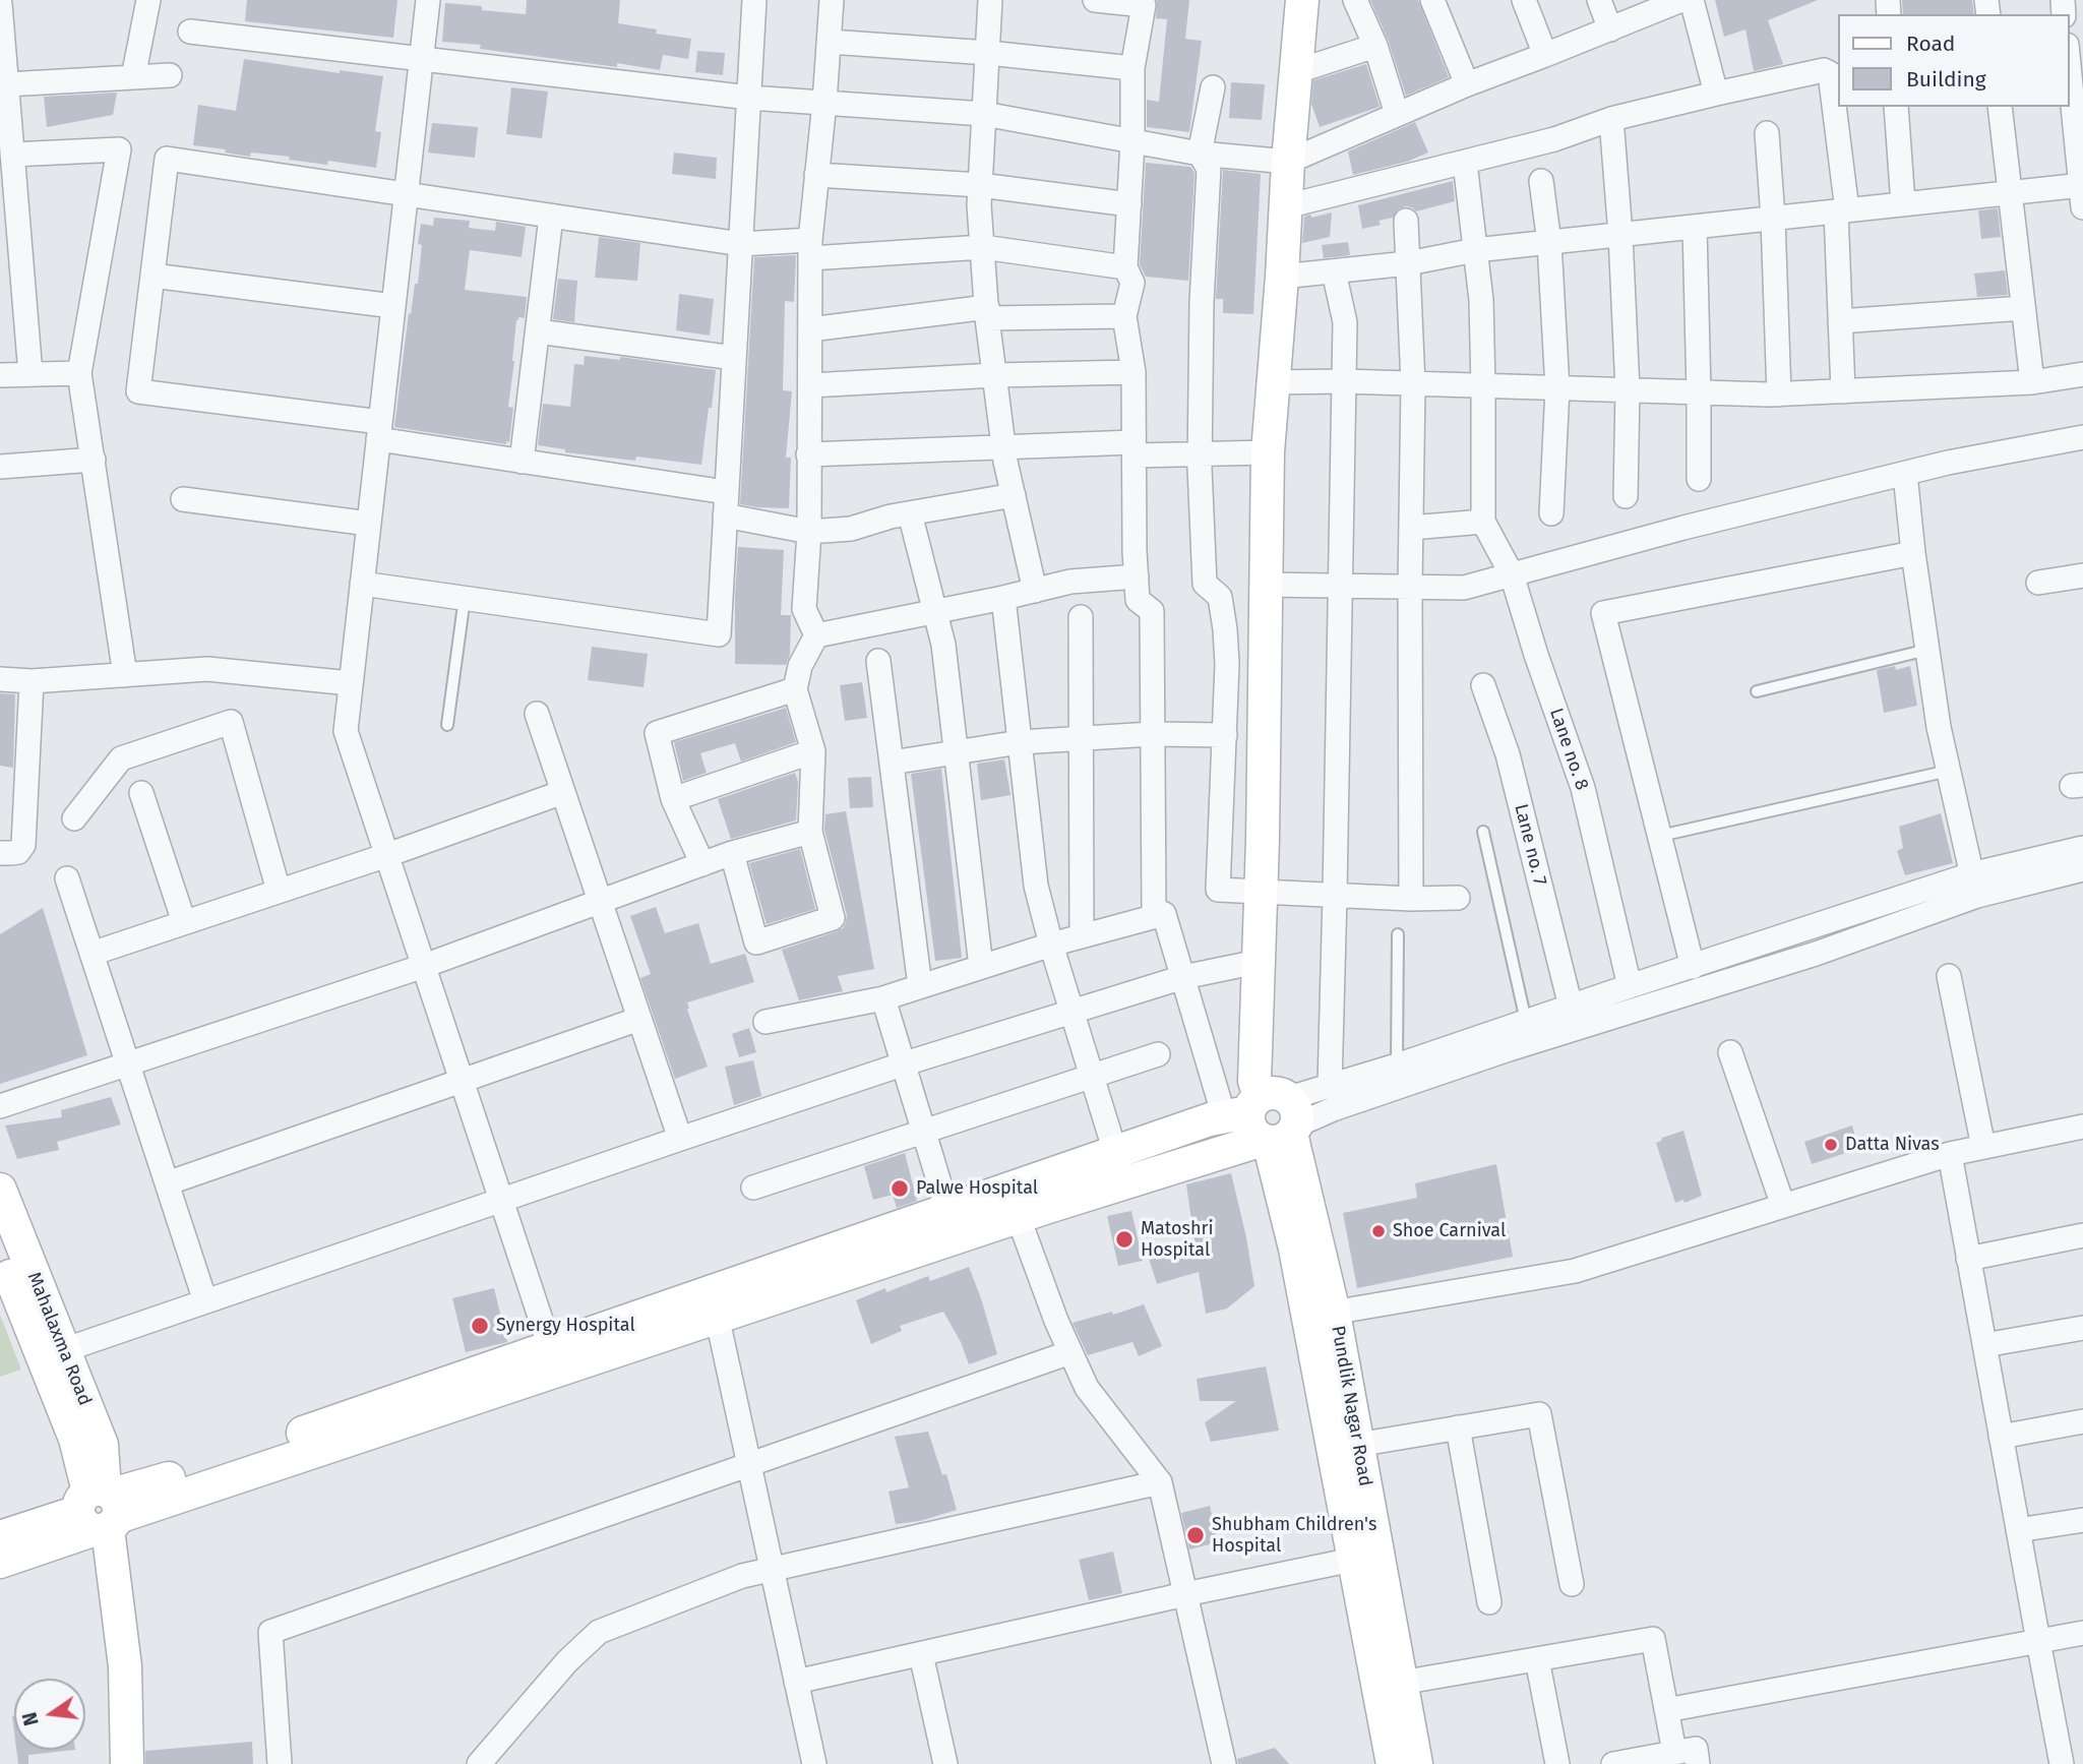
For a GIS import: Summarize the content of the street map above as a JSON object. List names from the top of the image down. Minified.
{"streets":{"main road":["Mahalaxma Road","Pundlik Nagar Road"],"street":["Lane no. 8","Lane no. 7"]},"places":["Datta Nivas","Palwe Hospital","Shoe Carnival","Matoshri Hospital","Synergy Hospital","Shubham Children's Hospital"],"legend":["Road","Building"],"north":"left"}
